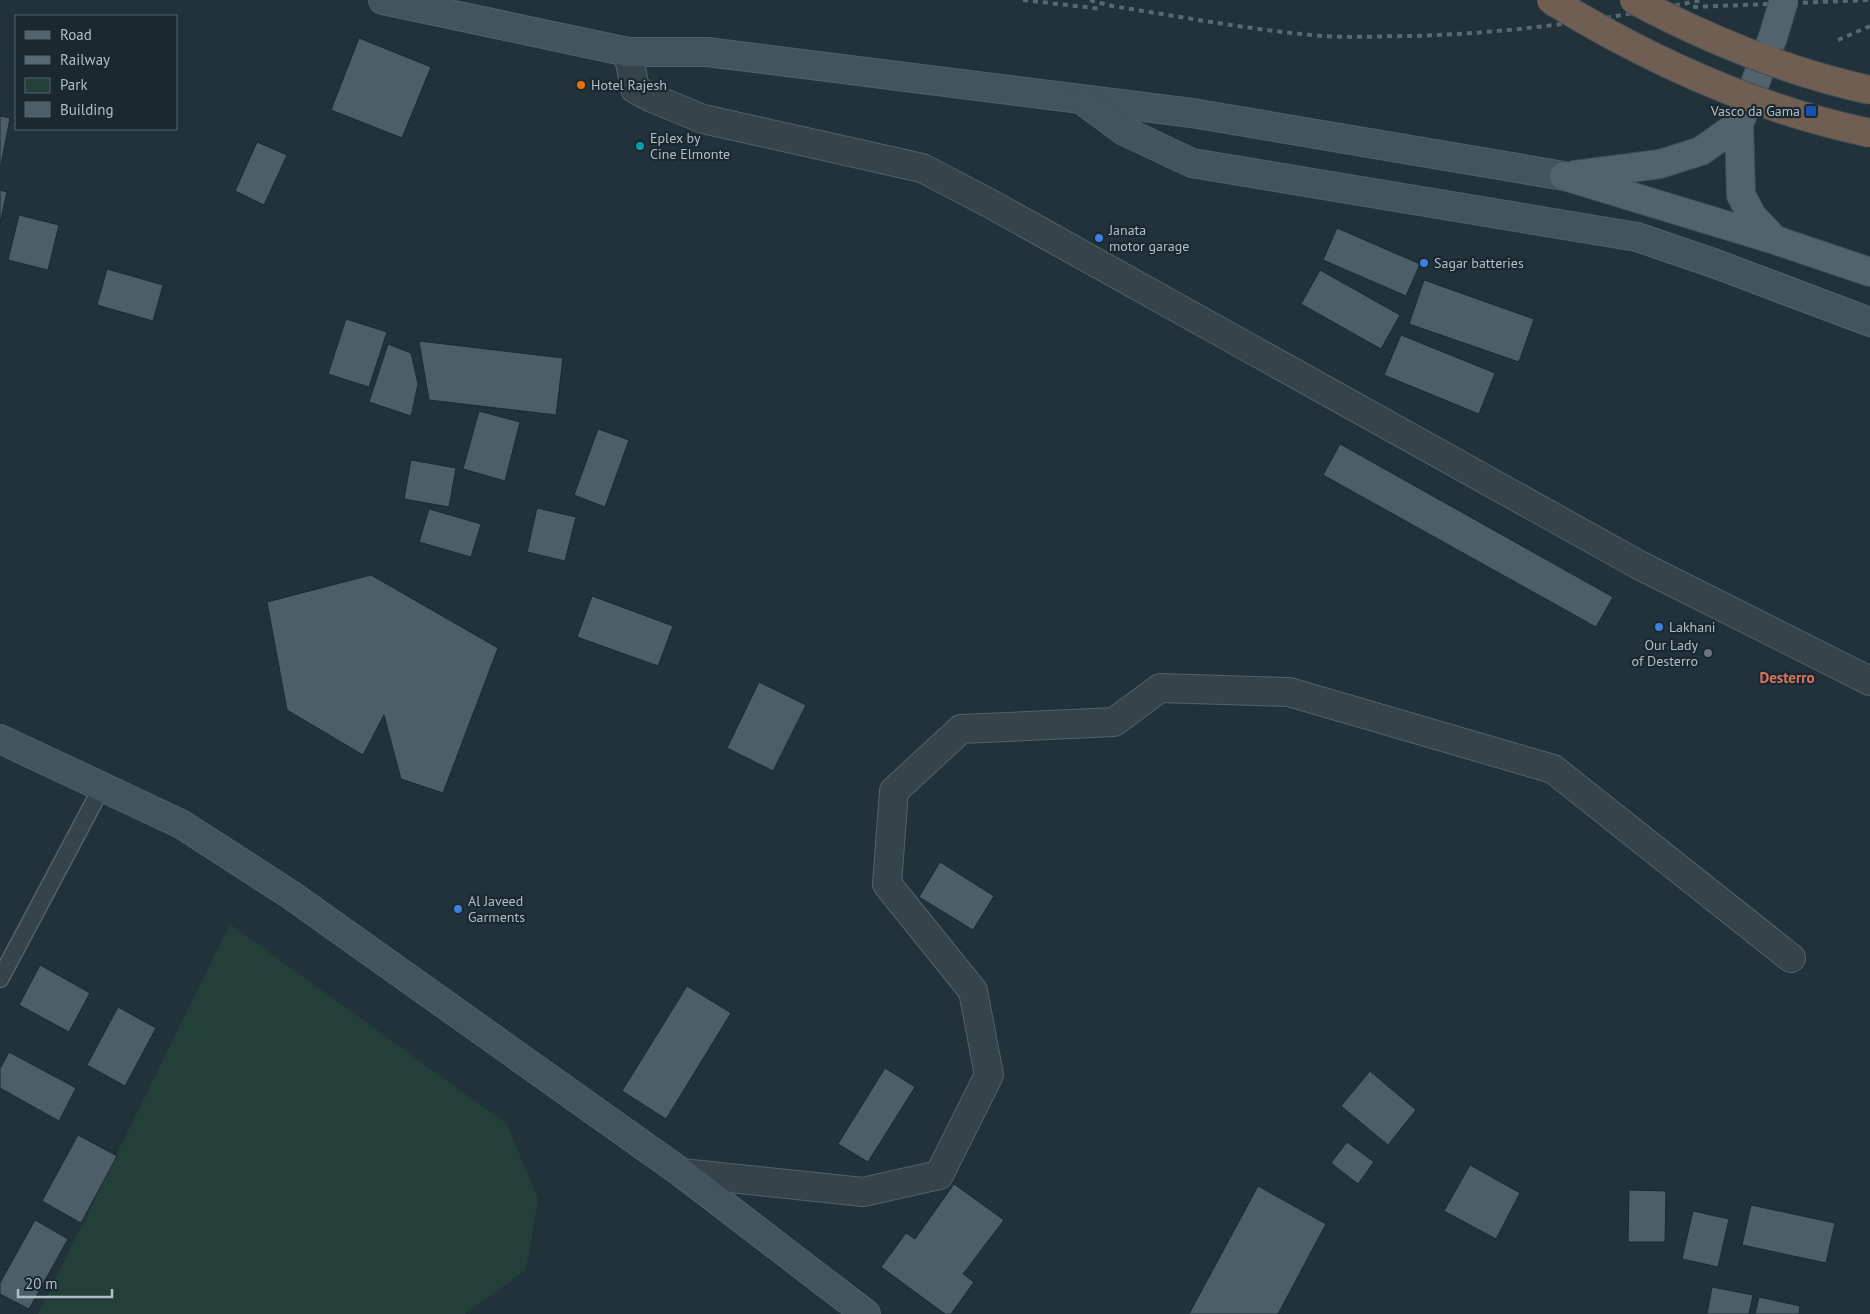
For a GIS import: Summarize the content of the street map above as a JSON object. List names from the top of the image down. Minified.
{"districts":["Desterro"],"places":{"other":["Hotel Rajesh","Eplex by Cine Elmonte","Janata motor garage","Sagar batteries","Lakhani","Our Lady of Desterro","Al Javeed Garments"],"transit":["Vasco da Gama"]},"legend":["Road","Railway","Park","Building"],"scale_bar":"20 m"}
